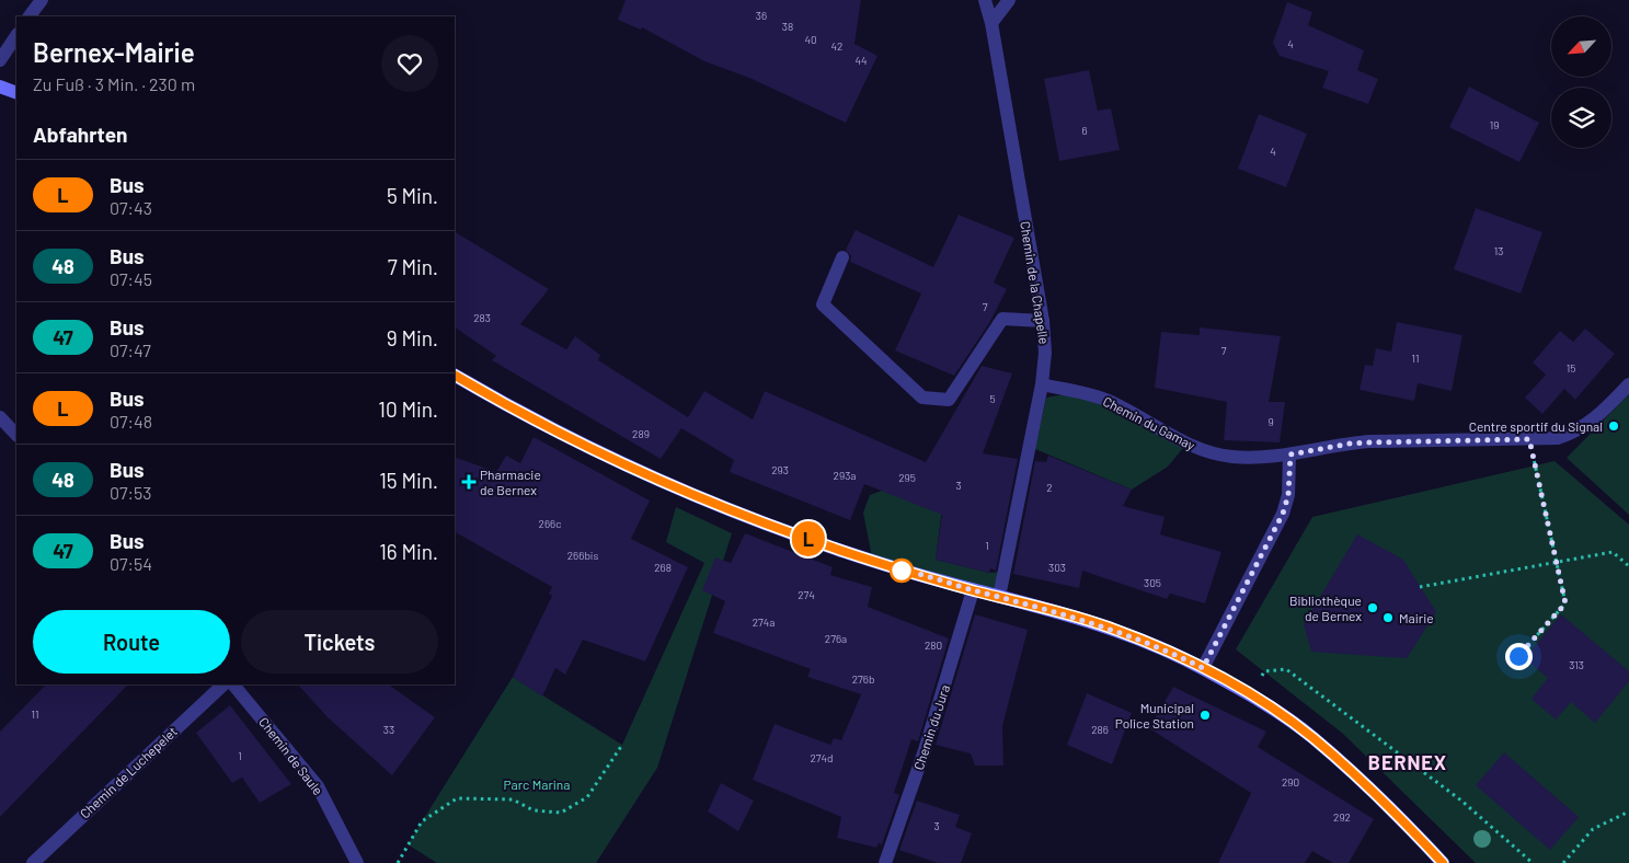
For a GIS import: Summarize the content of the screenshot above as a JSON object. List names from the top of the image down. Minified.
{"streets":{"street":["Chemin de la Chapelle","Chemin du Gamay","Chemin du Jura","Chemin de Saule","Chemin de Luchepelet"]},"crossings":[["Chemin de la Chapelle","Chemin du Gamay"]],"districts":["BERNEX"],"parks":["Parc Marina"],"places":{"other":["Centre sportif du Signal","Bibliothèque de Bernex","Mairie","Municipal Police Station"],"health":["Pharmacie de Bernex"]},"lines":["bus line L"],"house_numbers":["36","38","40","4","42","44","19","6","4","13","7","283","7","11","15","5","9","289","293","293a","295","3","2","266c","1","266bis","268","303","305","274","274a","276a","280","313","276b","11","33","286","1","274d","290","292","3"],"north":"bottom left","page":{"on_map":"L","heading":[["Bernex-Mairie","Zu Fuß · 3 Min. · 230 m"],"Abfahrten"],"list":[{"mark":"L","name":"Bus","note":"07:43","value":"5 Min."},{"mark":"48","name":"Bus","note":"07:45","value":"7 Min."},{"mark":"47","name":"Bus","note":"07:47","value":"9 Min."},{"mark":"L","name":"Bus","note":"07:48","value":"10 Min."},{"mark":"48","name":"Bus","note":"07:53","value":"15 Min."},{"mark":"47","name":"Bus","note":"07:54","value":"16 Min."}],"buttons":["Route","Tickets"]}}
